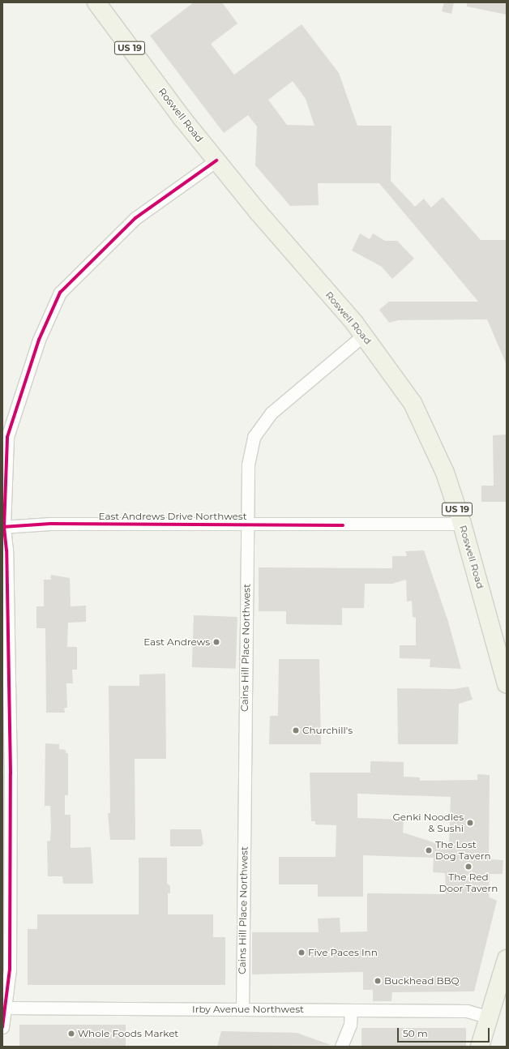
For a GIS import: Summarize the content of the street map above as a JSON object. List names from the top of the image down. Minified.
{"streets":{"main road":["US 19","Roswell Road"],"street":["East Andrews Drive Northwest","Cains Hill Place Northwest","Irby Avenue Northwest"]},"crossings":[["Roswell Road","East Andrews Drive Northwest"],["Roswell Road","Cains Hill Place Northwest"],["East Andrews Drive Northwest","Cains Hill Place Northwest"],["Cains Hill Place Northwest","Irby Avenue Northwest"]],"places":["East Andrews","Churchill's","Genki Noodles & Sushi","The Lost Dog Tavern","The Red Door Tavern","Five Paces Inn","Buckhead BBQ","Whole Foods Market"],"scale_bar":"50 m"}
